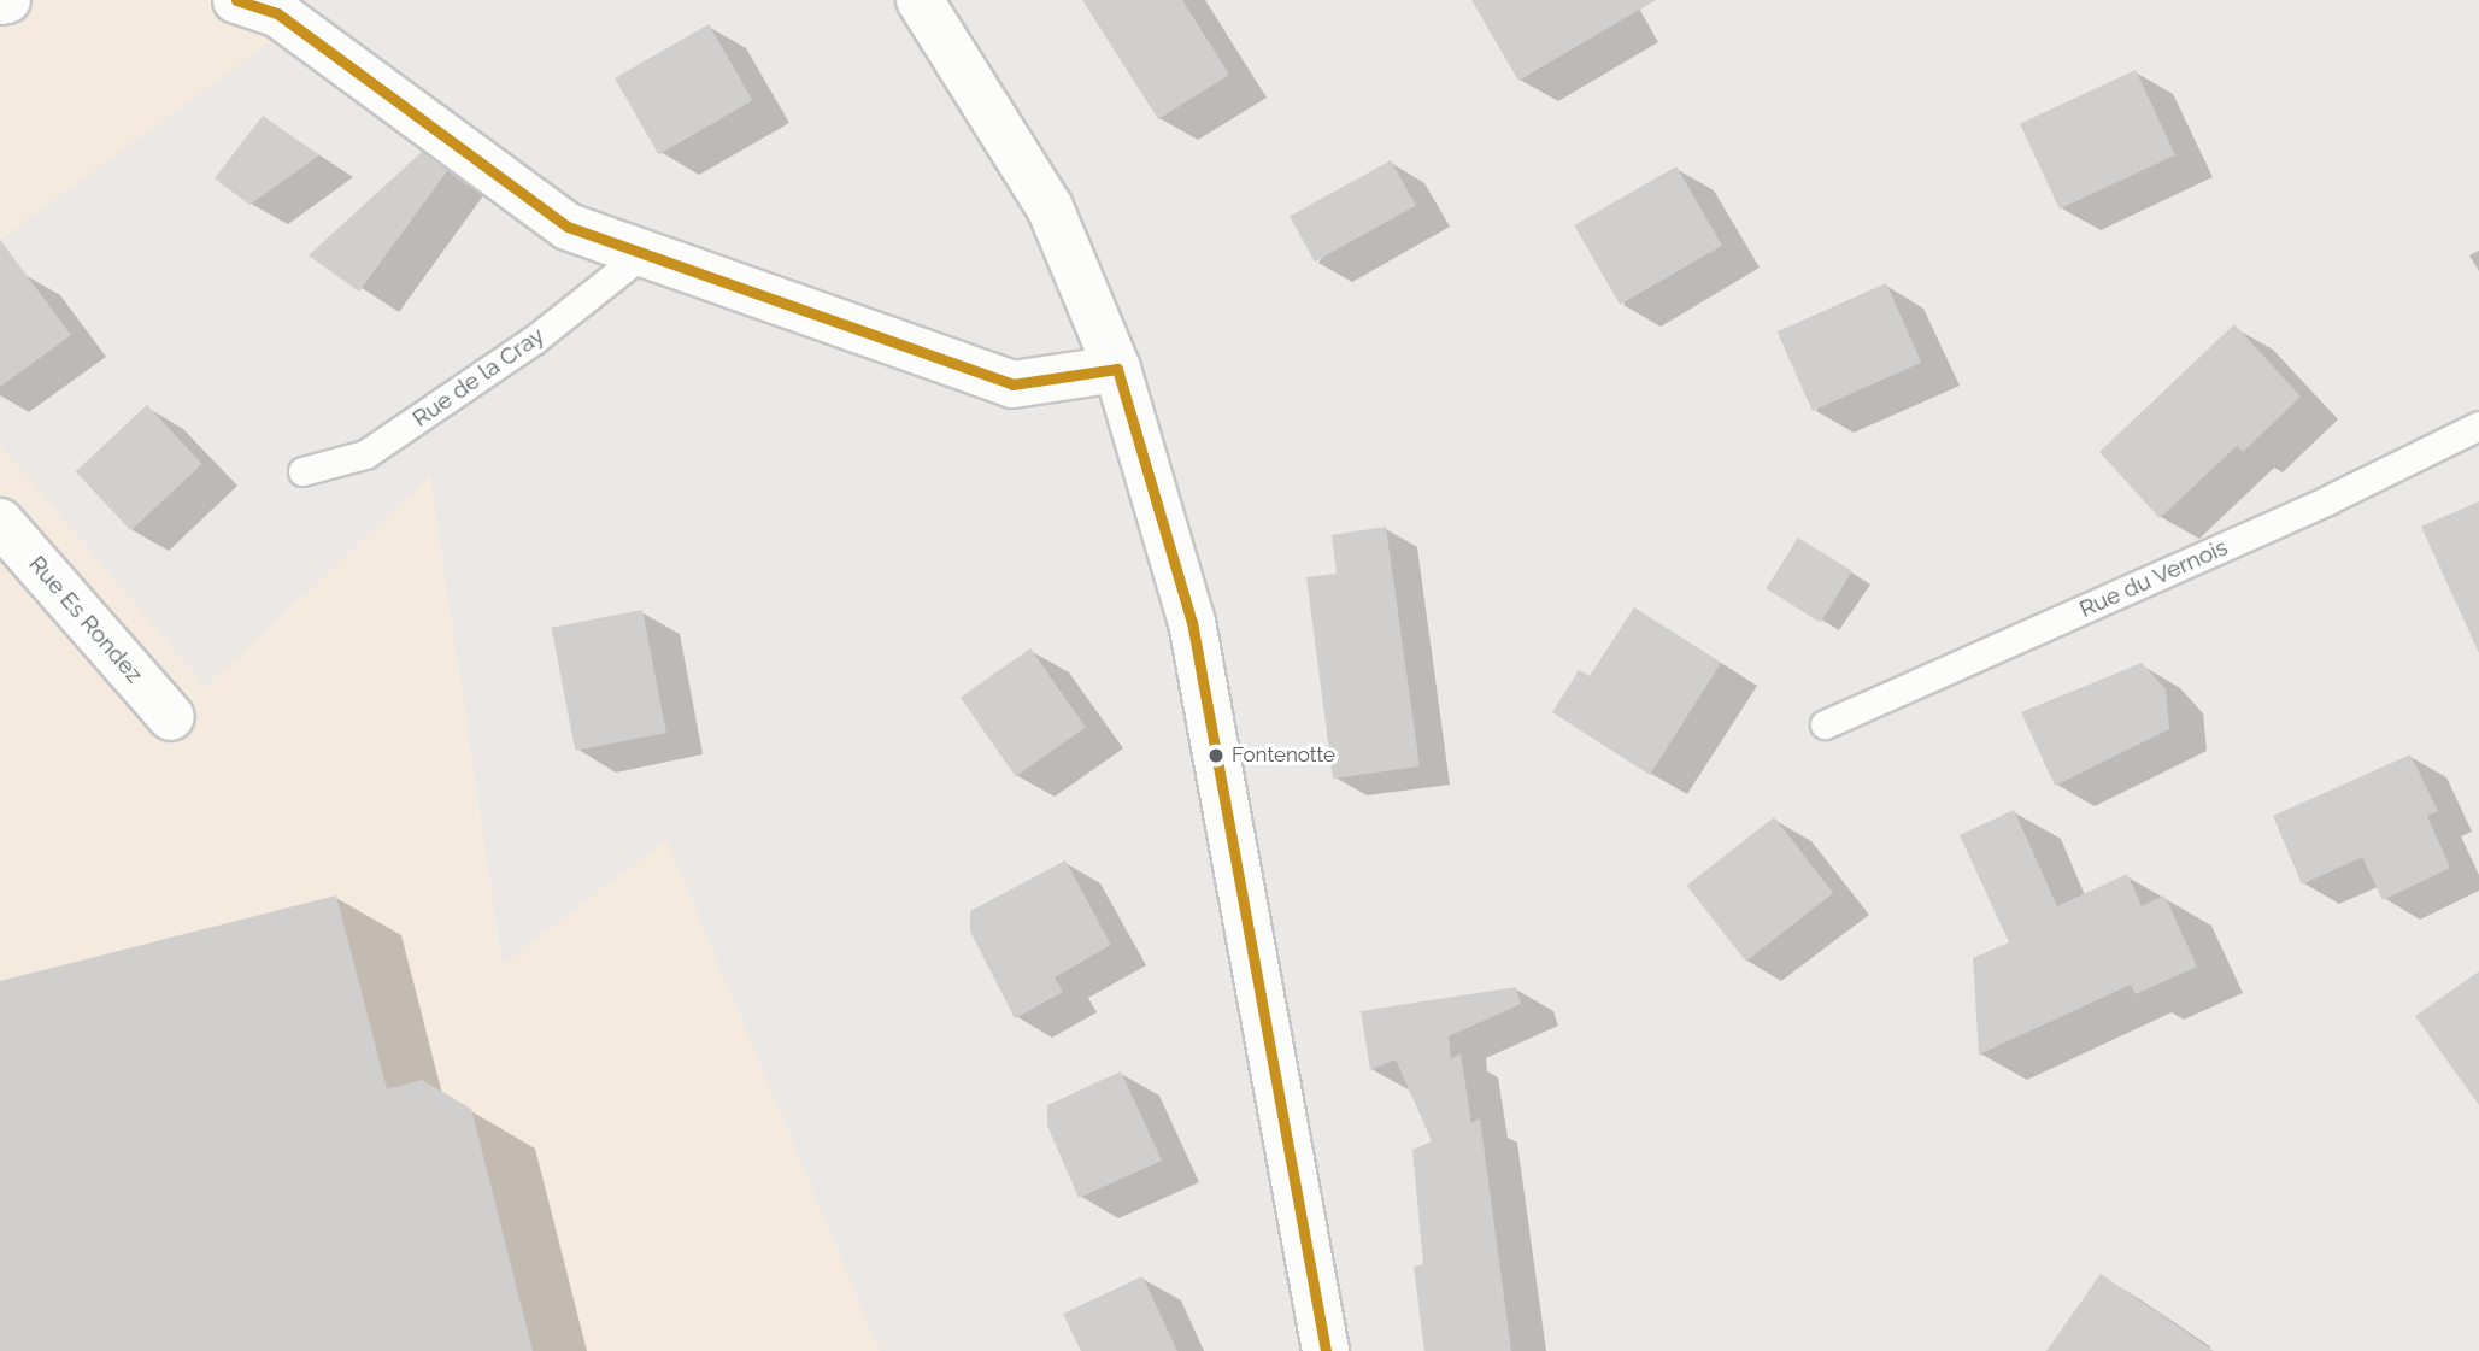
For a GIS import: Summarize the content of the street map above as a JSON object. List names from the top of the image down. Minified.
{"streets":{"street":["Rue Es Rondez"],"lane":["Rue de la Cray","Rue du Vernois"]},"places":["Fontenotte"]}
